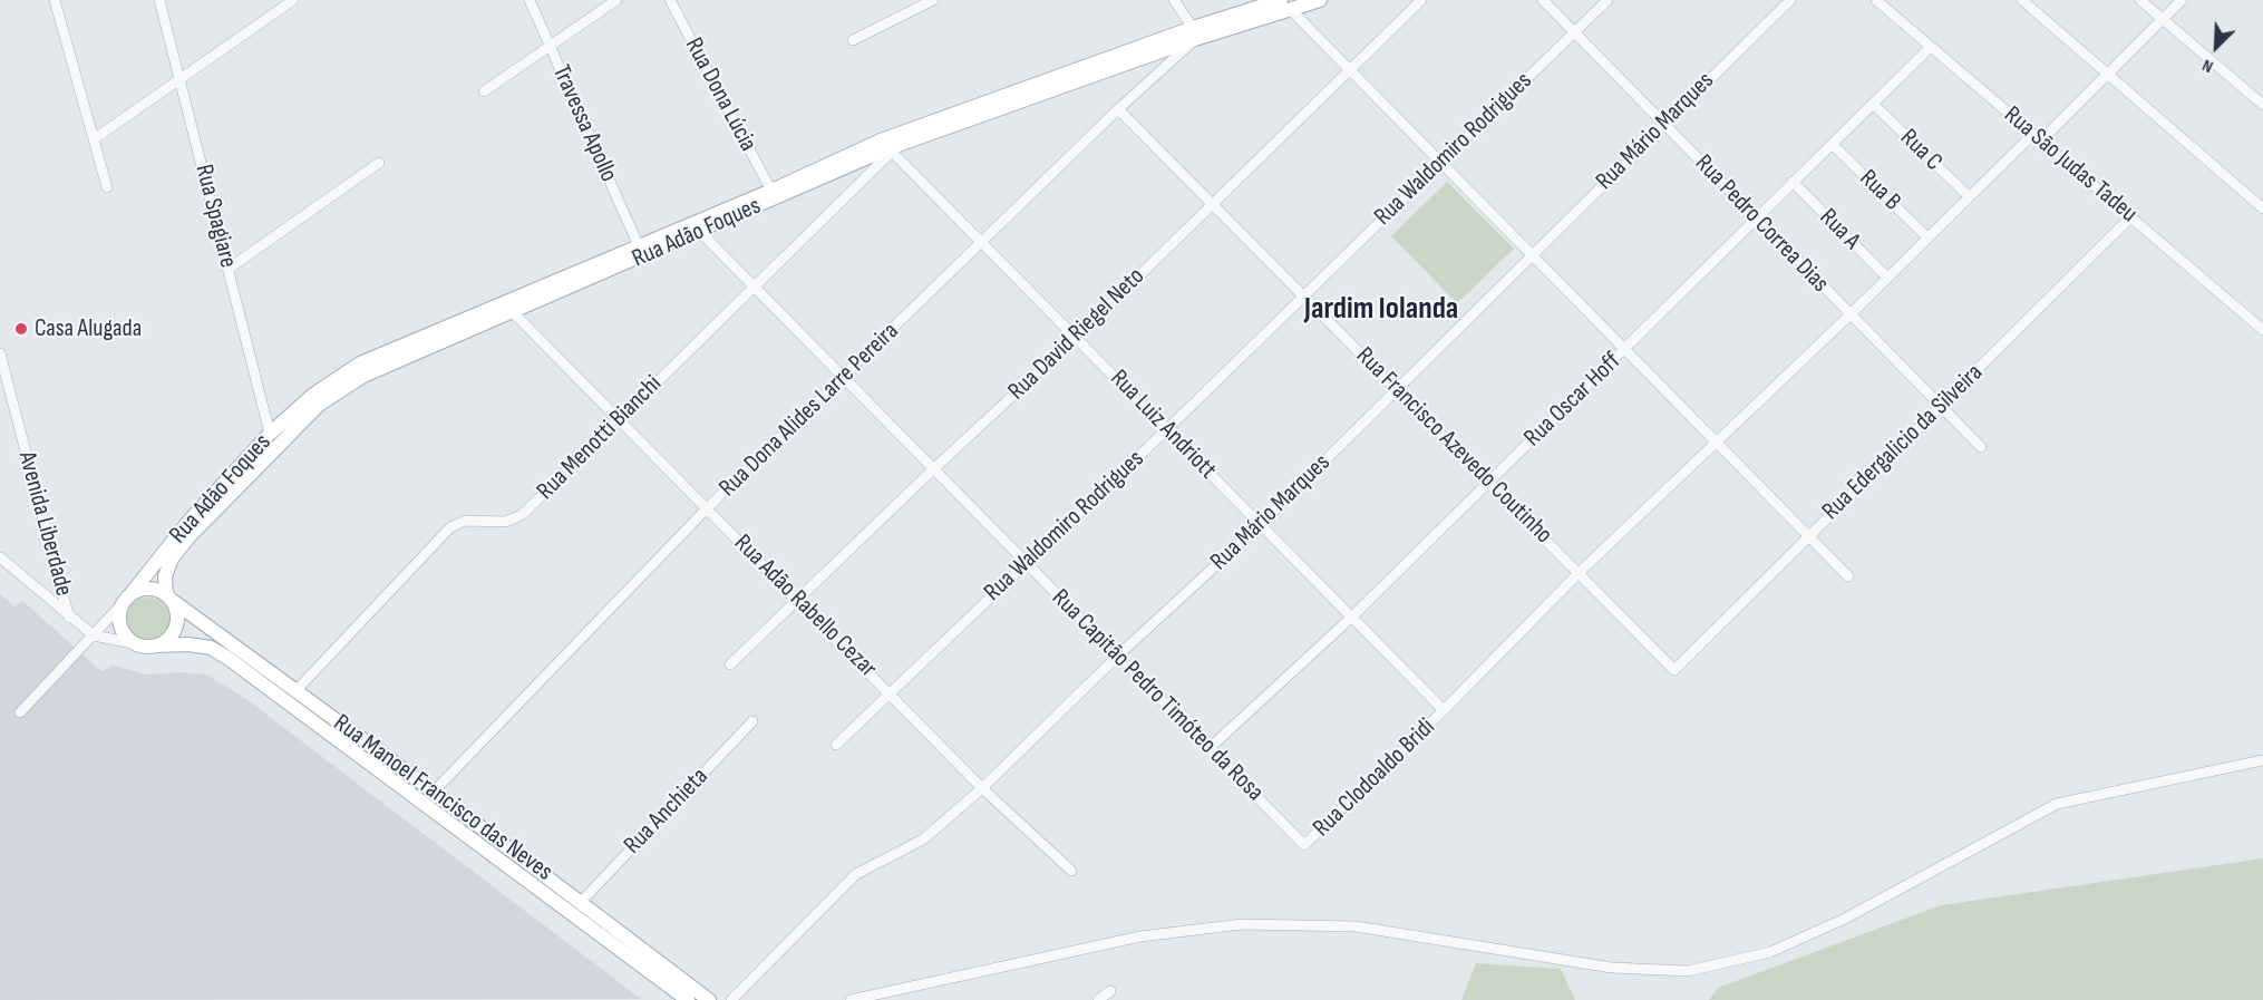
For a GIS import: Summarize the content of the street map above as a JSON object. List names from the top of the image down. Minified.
{"streets":{"main road":["Rua Adão Foques","Rua Manoel Francisco das Neves"],"street":["Rua Dona Lúcia","Travessa Apollo","Rua Mário Marques","Rua Waldomiro Rodrigues","Rua C","Rua São Judas Tadeu","Rua B","Rua Spagiare","Rua Pedro Correa Dias","Rua A","Rua David Riegel Neto","Rua Oscar Hoff","Rua Dona Alides Larre Pereira","Rua Luiz Andriott","Rua Menotti Bianchi","Rua Edergalicio da Silveira","Rua Francisco Azevedo Coutinho","Avenida Liberdade","Rua Adão Rabello Cezar","Rua Capitão Pedro Timóteo da Rosa","Rua Clodoaldo Bridi","Rua Anchieta"]},"crossings":[["Rua Dona Lúcia","Rua Adão Foques"],["Travessa Apollo","Rua Adão Foques"],["Rua Mário Marques","Rua Pedro Correa Dias"],["Rua Mário Marques","Rua Luiz Andriott"],["Rua Mário Marques","Rua Francisco Azevedo Coutinho"],["Rua Mário Marques","Rua Adão Rabello Cezar"],["Rua Mário Marques","Rua Capitão Pedro Timóteo da Rosa"],["Rua Waldomiro Rodrigues","Rua Pedro Correa Dias"],["Rua Waldomiro Rodrigues","Rua Luiz Andriott"],["Rua Waldomiro Rodrigues","Rua Francisco Azevedo Coutinho"],["Rua Waldomiro Rodrigues","Rua Adão Rabello Cezar"],["Rua Waldomiro Rodrigues","Rua Capitão Pedro Timóteo da Rosa"],["Rua C","Rua Oscar Hoff"],["Rua C","Rua Clodoaldo Bridi"],["Rua São Judas Tadeu","Rua Oscar Hoff"],["Rua São Judas Tadeu","Rua Edergalicio da Silveira"],["Rua São Judas Tadeu","Rua Clodoaldo Bridi"],["Rua B","Rua Oscar Hoff"],["Rua B","Rua Clodoaldo Bridi"],["Rua Spagiare","Rua Adão Foques"],["Rua Pedro Correa Dias","Rua Oscar Hoff"],["Rua Pedro Correa Dias","Rua Edergalicio da Silveira"],["Rua Pedro Correa Dias","Rua Clodoaldo Bridi"],["Rua A","Rua Oscar Hoff"],["Rua A","Rua Clodoaldo Bridi"],["Rua Adão Foques","Rua Dona Alides Larre Pereira"],["Rua Adão Foques","Rua Luiz Andriott"],["Rua Adão Foques","Rua Menotti Bianchi"],["Rua Adão Foques","Rua Adão Rabello Cezar"],["Rua Adão Foques","Rua Capitão Pedro Timóteo da Rosa"],["Rua Adão Foques","Rua Manoel Francisco das Neves"],["Rua David Riegel Neto","Rua Luiz Andriott"],["Rua David Riegel Neto","Rua Francisco Azevedo Coutinho"],["Rua David Riegel Neto","Rua Adão Rabello Cezar"],["Rua David Riegel Neto","Rua Capitão Pedro Timóteo da Rosa"],["Rua Oscar Hoff","Rua Luiz Andriott"],["Rua Oscar Hoff","Rua Francisco Azevedo Coutinho"],["Rua Oscar Hoff","Rua Capitão Pedro Timóteo da Rosa"],["Rua Dona Alides Larre Pereira","Rua Luiz Andriott"],["Rua Dona Alides Larre Pereira","Rua Francisco Azevedo Coutinho"],["Rua Dona Alides Larre Pereira","Rua Adão Rabello Cezar"],["Rua Dona Alides Larre Pereira","Rua Capitão Pedro Timóteo da Rosa"],["Rua Dona Alides Larre Pereira","Rua Manoel Francisco das Neves"],["Rua Luiz Andriott","Rua Menotti Bianchi"],["Rua Luiz Andriott","Rua Clodoaldo Bridi"],["Rua Menotti Bianchi","Rua Adão Rabello Cezar"],["Rua Menotti Bianchi","Rua Capitão Pedro Timóteo da Rosa"],["Rua Menotti Bianchi","Rua Manoel Francisco das Neves"],["Rua Edergalicio da Silveira","Rua Francisco Azevedo Coutinho"],["Rua Francisco Azevedo Coutinho","Rua Clodoaldo Bridi"],["Rua Capitão Pedro Timóteo da Rosa","Rua Clodoaldo Bridi"],["Rua Manoel Francisco das Neves","Rua Anchieta"]],"districts":["Jardim Iolanda"],"places":["Casa Alugada"],"north":"bottom left"}
